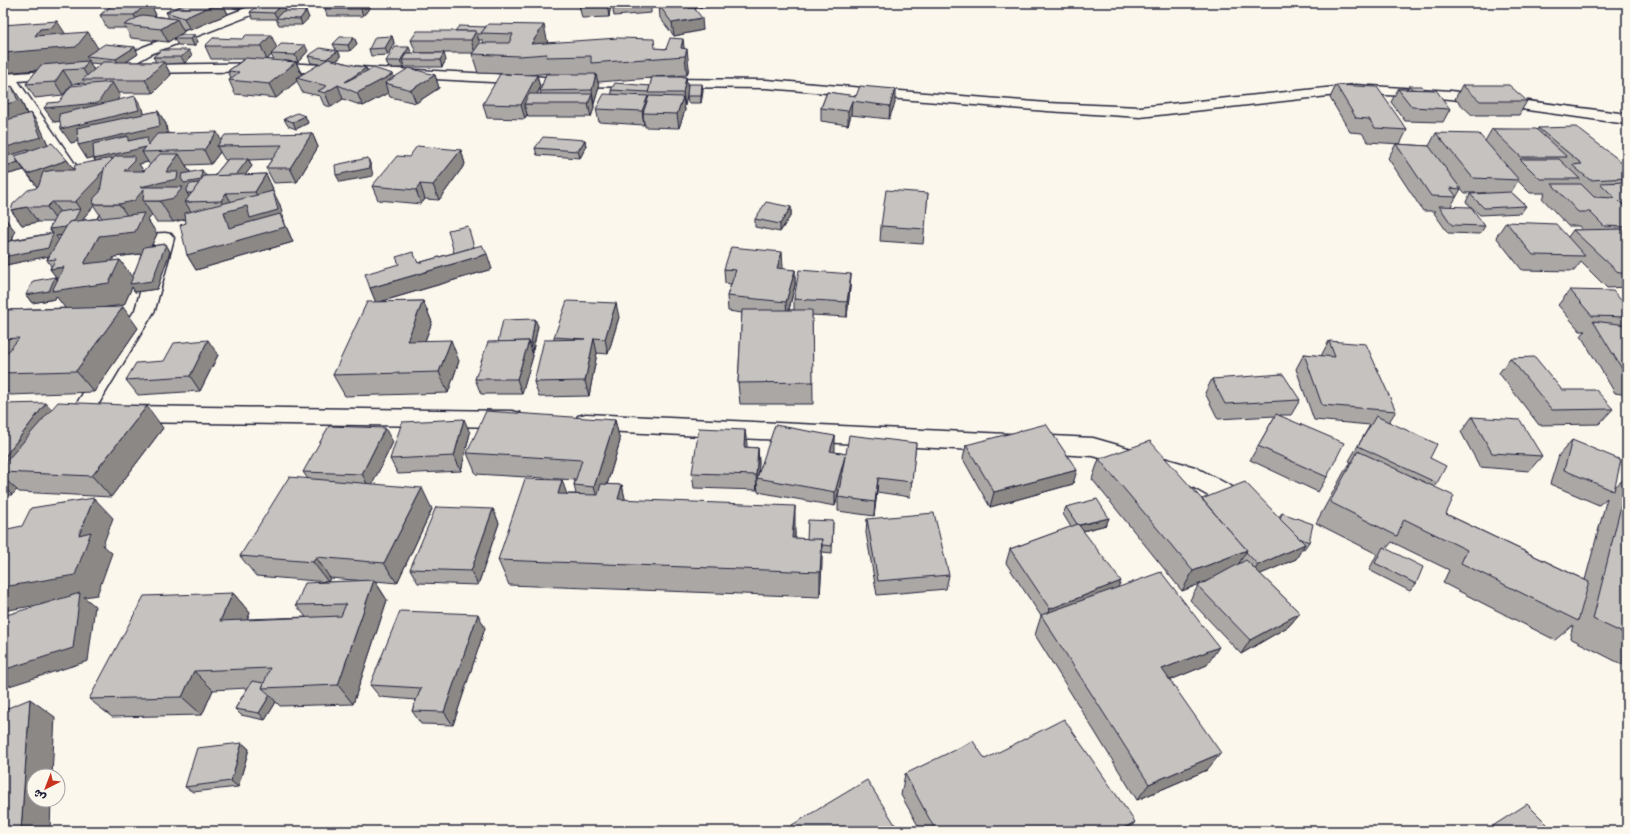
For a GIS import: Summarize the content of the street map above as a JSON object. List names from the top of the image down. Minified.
{"north":"bottom left"}
